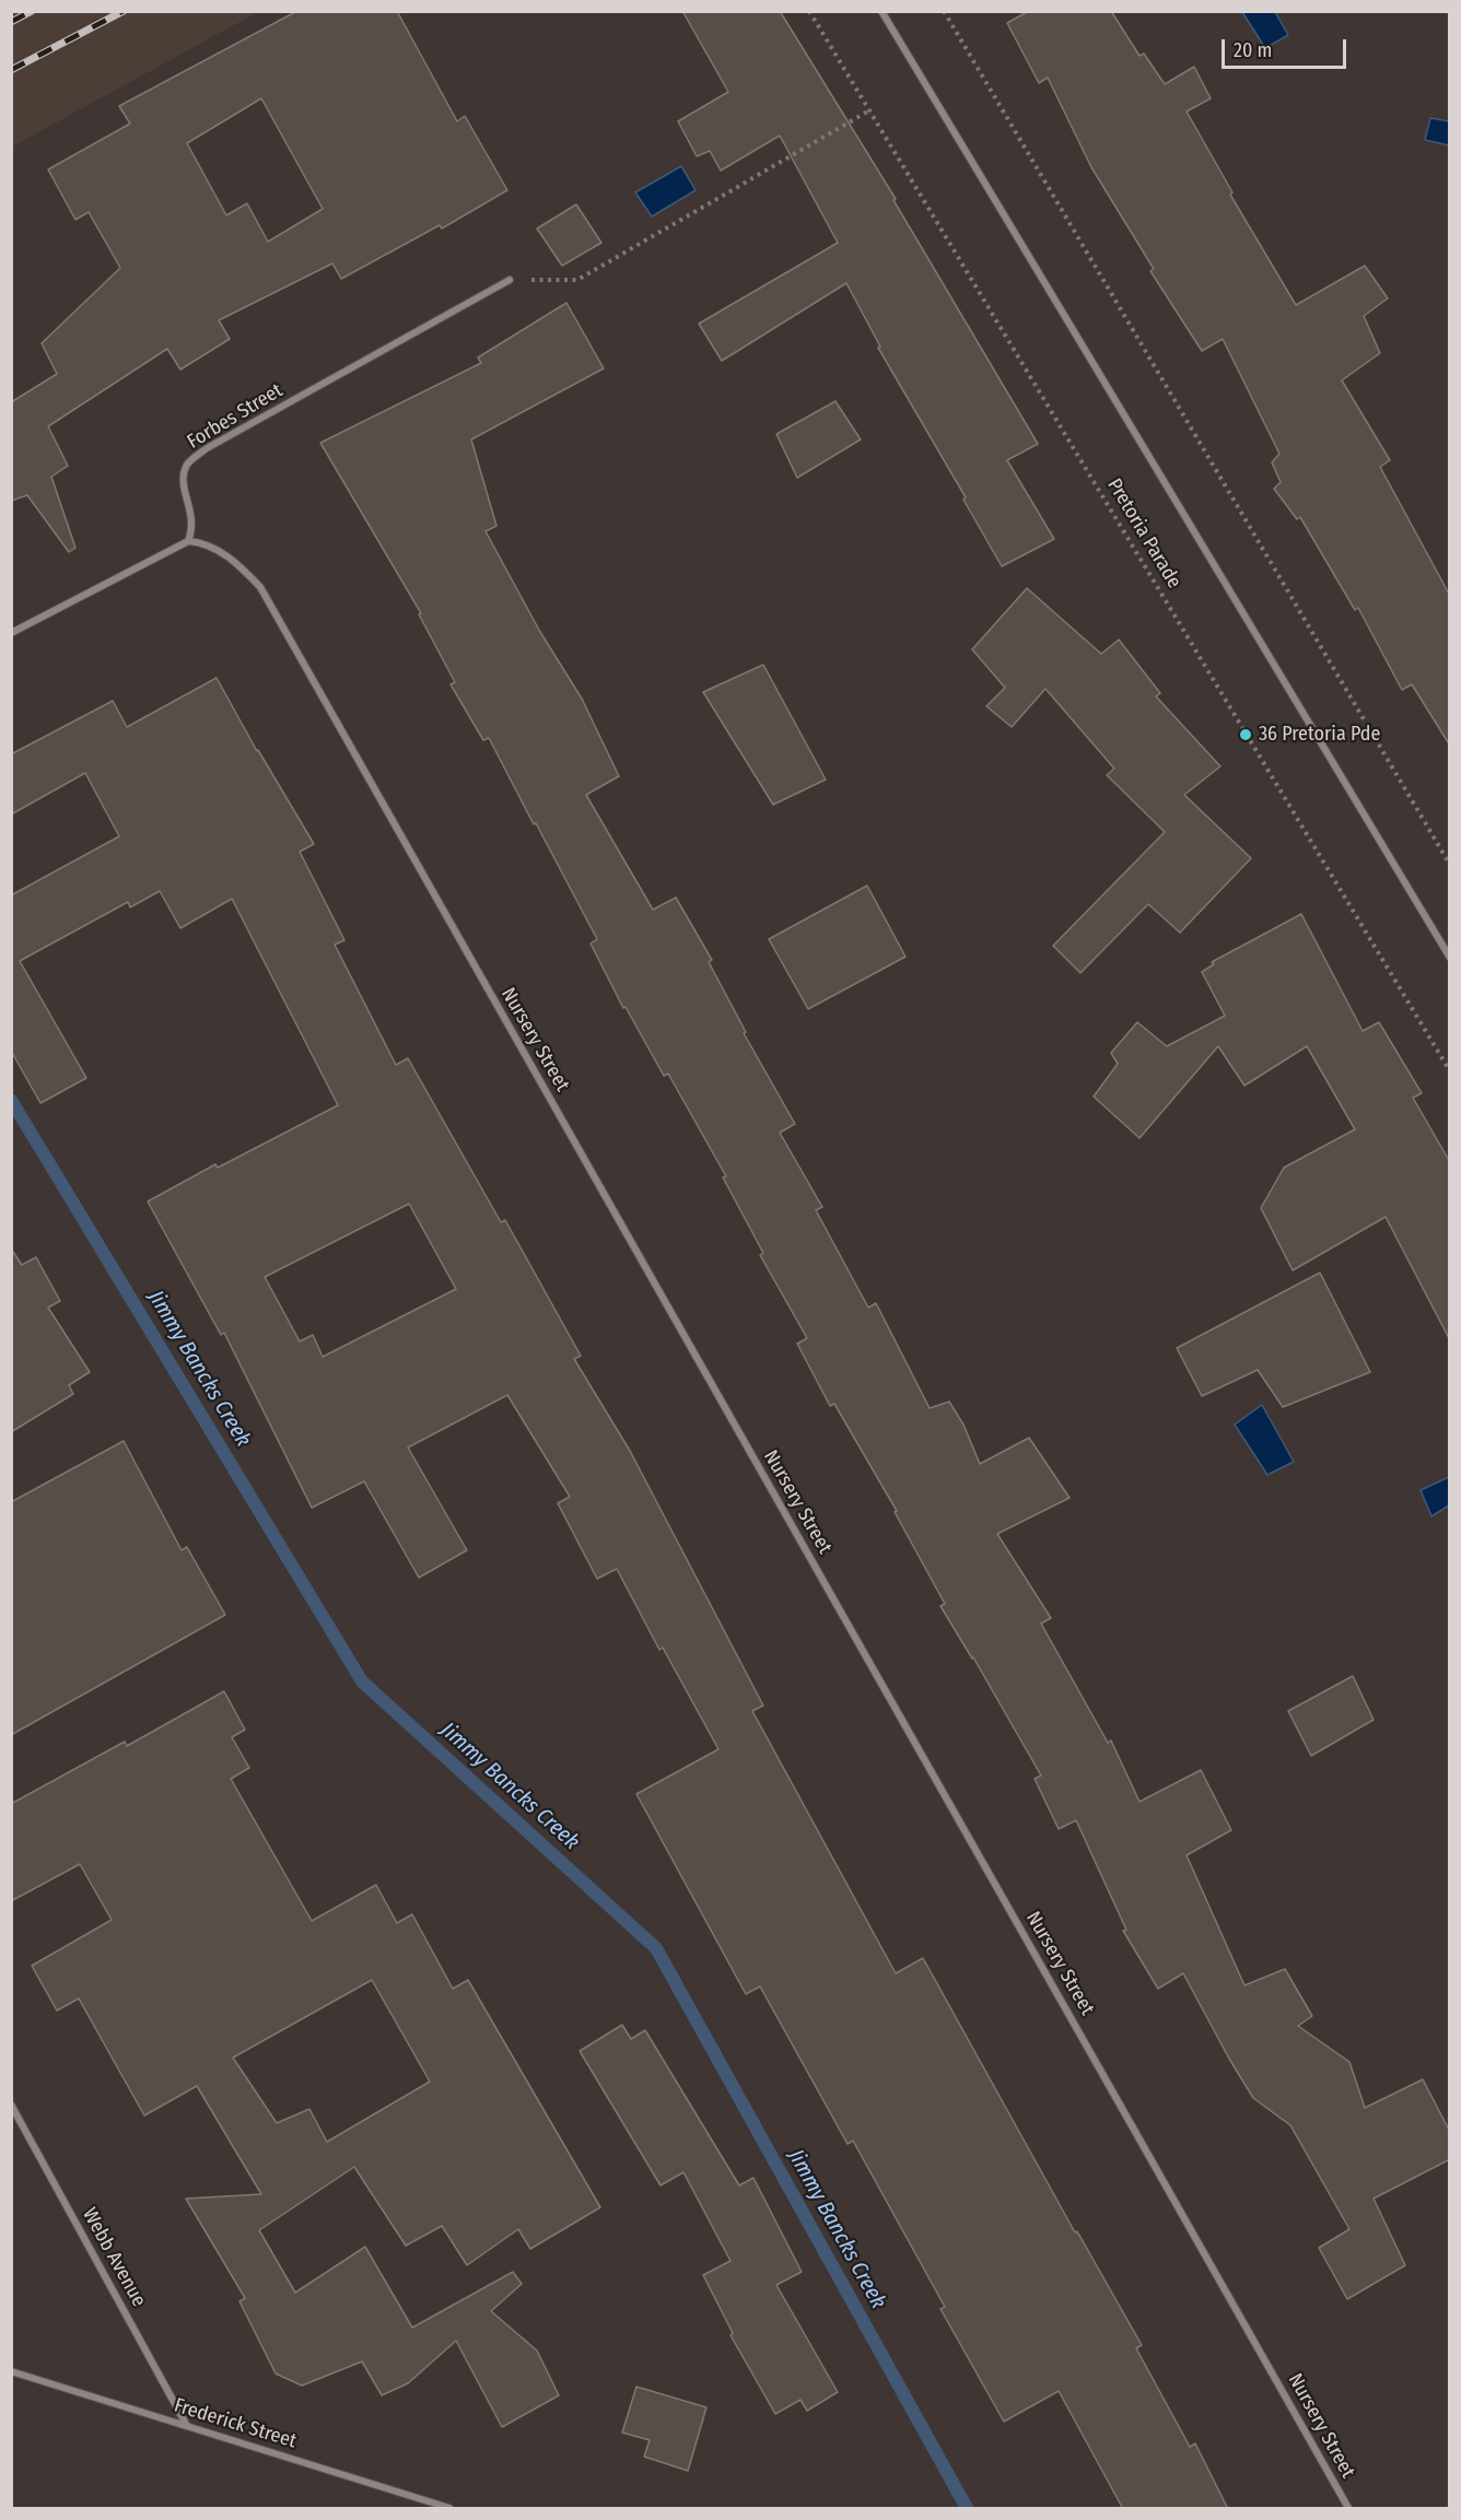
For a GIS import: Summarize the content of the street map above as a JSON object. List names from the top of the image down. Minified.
{"streets":{"street":["Forbes Street","Nursery Street","Webb Avenue","Frederick Street"],"path":["Pretoria Parade"]},"crossings":[["Forbes Street","Nursery Street"],["Webb Avenue","Frederick Street"]],"water":["Jimmy Bancks Creek"],"places":["36 Pretoria Pde"],"scale_bar":"20 m"}
